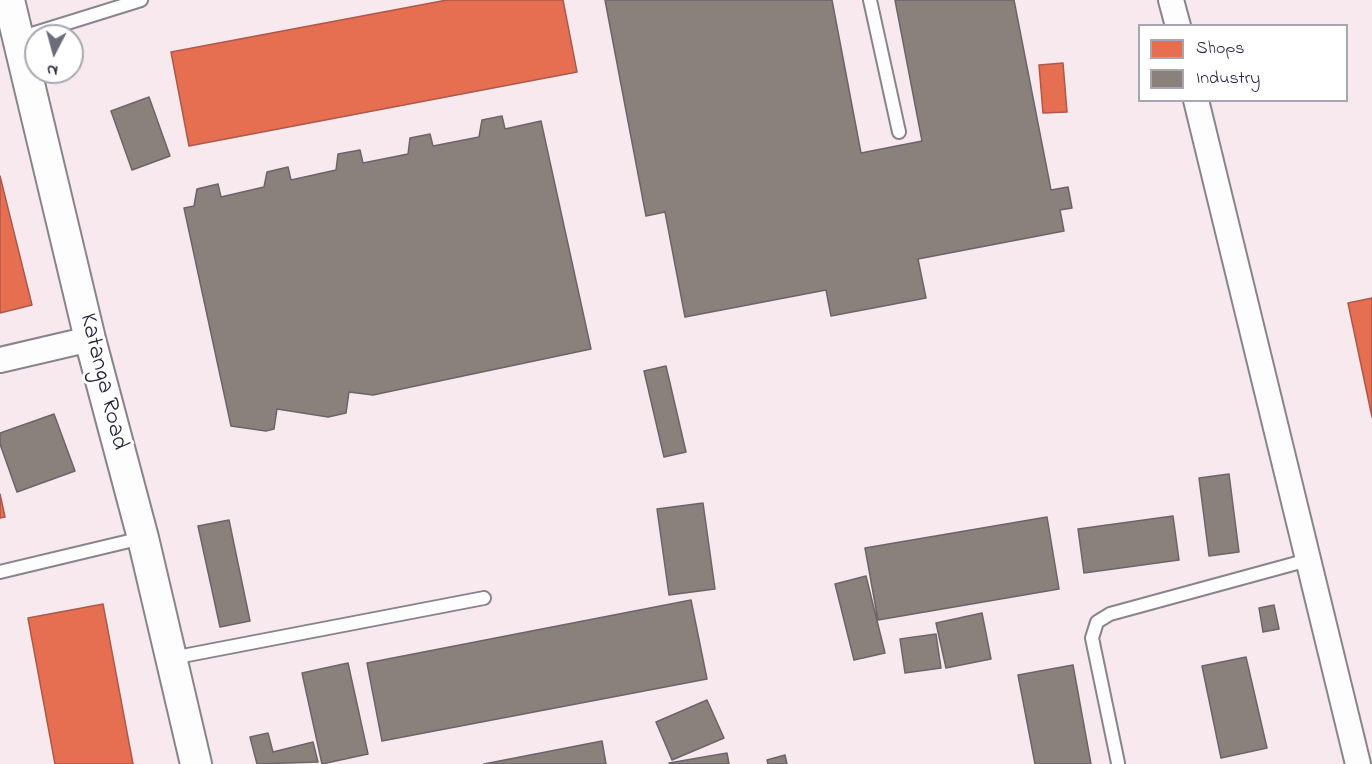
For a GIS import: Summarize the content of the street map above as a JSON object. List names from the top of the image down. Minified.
{"streets":{"street":["Katanga Road"]},"legend":["Shops","Industry"],"north":"bottom"}
